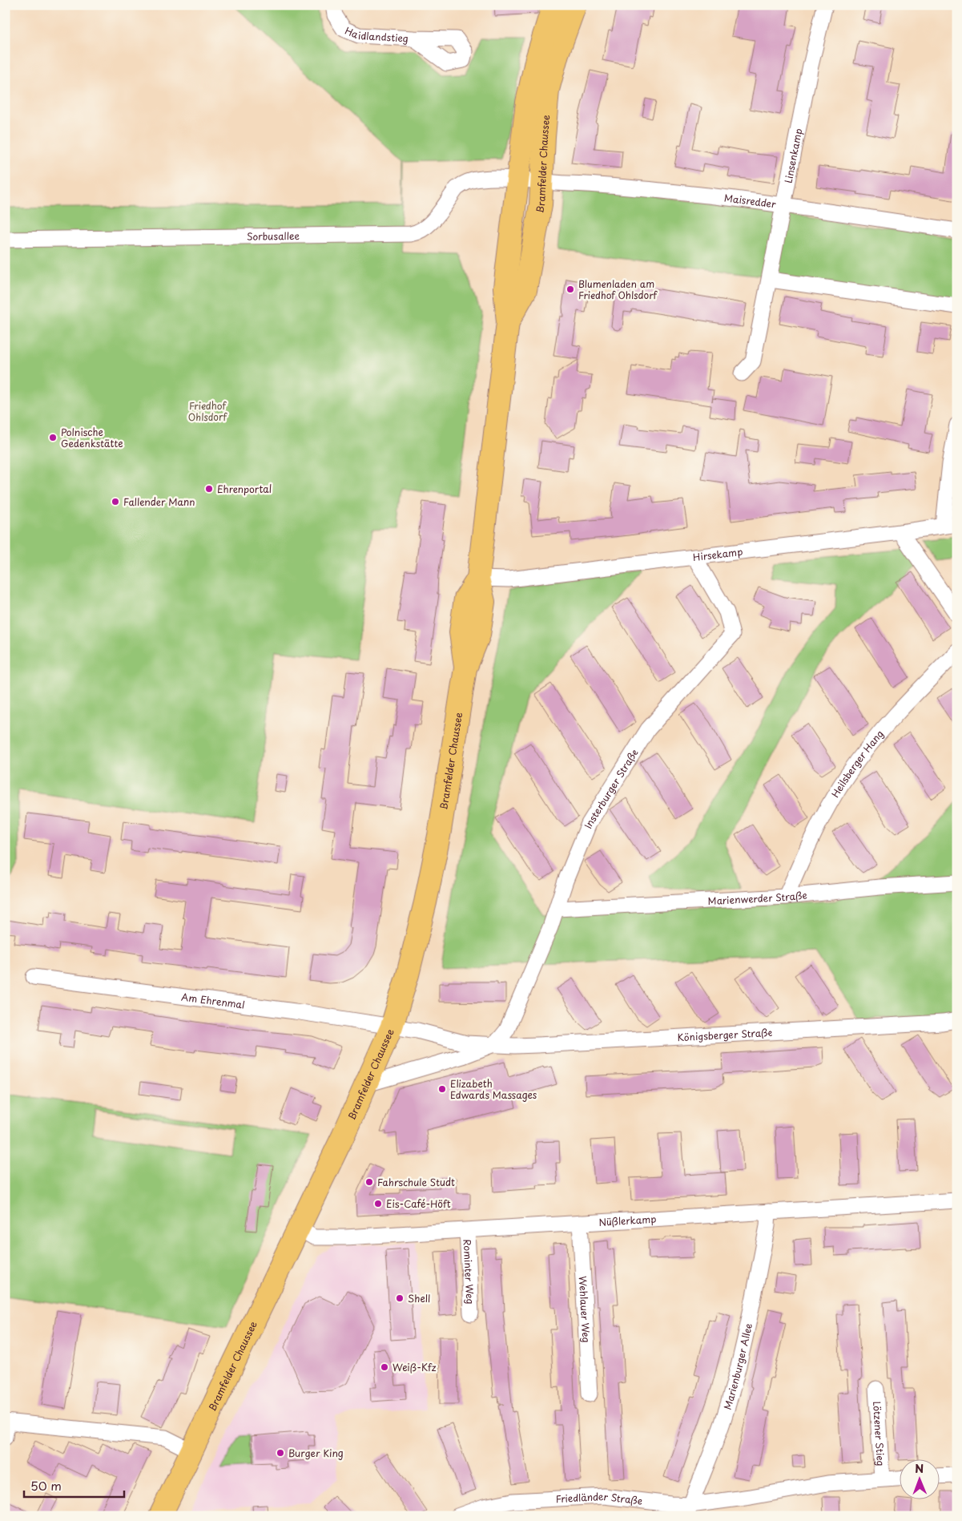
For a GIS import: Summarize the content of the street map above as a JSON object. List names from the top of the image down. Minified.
{"streets":{"main road":["Bramfelder Chaussee"],"street":["Haidlandstieg","Linsenkamp","Maisredder","Sorbusallee","Hirsekamp","Heilsberger Hang","Insterburger Straße","Marienwerder Straße","Am Ehrenmal","Königsberger Straße","Nüßlerkamp","Rominter Weg","Wehlauer Weg","Marienburger Allee","Lötzener Stieg","Friedländer Straße"]},"crossings":[["Linsenkamp","Maisredder"],["Bramfelder Chaussee","Maisredder"],["Bramfelder Chaussee","Sorbusallee"],["Bramfelder Chaussee","Hirsekamp"],["Bramfelder Chaussee","Am Ehrenmal"],["Bramfelder Chaussee","Königsberger Straße"],["Bramfelder Chaussee","Nüßlerkamp"],["Maisredder","Sorbusallee"],["Hirsekamp","Insterburger Straße"],["Heilsberger Hang","Marienwerder Straße"],["Insterburger Straße","Marienwerder Straße"],["Insterburger Straße","Königsberger Straße"],["Am Ehrenmal","Königsberger Straße"],["Nüßlerkamp","Rominter Weg"],["Nüßlerkamp","Wehlauer Weg"],["Nüßlerkamp","Marienburger Allee"],["Marienburger Allee","Friedländer Straße"],["Lötzener Stieg","Friedländer Straße"]],"parks":["Friedhof Ohlsdorf"],"places":["Blumenladen am Friedhof Ohlsdorf","Polnische Gedenkstätte","Ehrenportal","Fallender Mann","Elizabeth Edwards Massages","Fahrschule Studt","Eis-Café-Höft","Shell","Weiß-Kfz","Burger King"],"scale_bar":"50 m","north":"top"}
